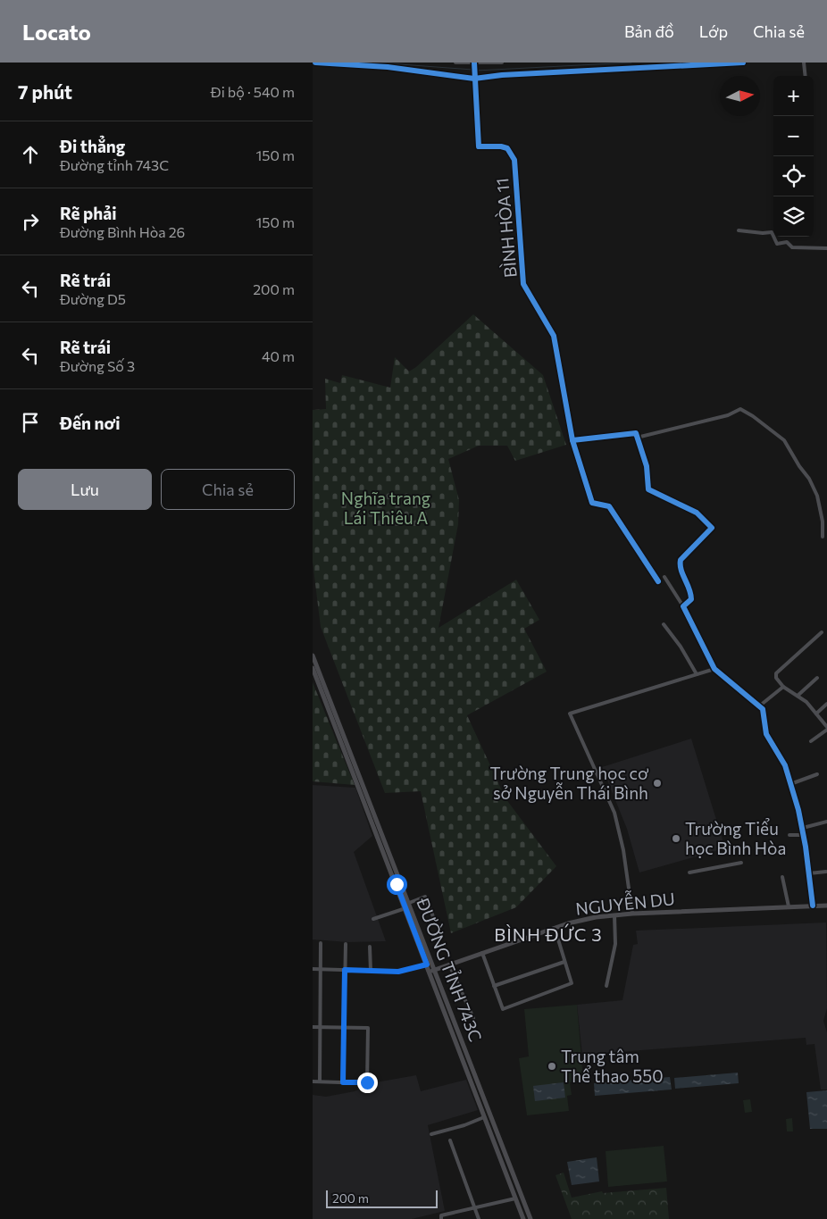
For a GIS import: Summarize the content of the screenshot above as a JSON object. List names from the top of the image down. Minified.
{"streets":{"main road":["NGUYỄN DU","ĐƯỜNG TỈNH 743C"],"street":["BÌNH HÒA 11"]},"crossings":[["NGUYỄN DU","ĐƯỜNG TỈNH 743C"]],"districts":["BÌNH ĐỨC 3"],"parks":["Nghĩa trang Lái Thiêu A"],"places":["Trường Trung học cơ sở Nguyễn Thái Bình","Trường Tiểu học Bình Hòa","Trung tâm Thể thao 550"],"scale_bar":"200 m","north":"right","page":{"header":"Locato","nav":["Bản đồ","Lớp","Chia sẻ"],"heading":["7 phút","Đi bộ · 540 m"],"map_buttons":["+","−"],"list":[["Đi thẳng","Đường tỉnh 743C","150 m"],["Rẽ phải","Đường Bình Hòa 26","150 m"],["Rẽ trái","Đường D5","200 m"],["Rẽ trái","Đường Số 3","40 m"],"Đến nơi"],"buttons":["Lưu","Chia sẻ"],"scale":"200 m"}}
